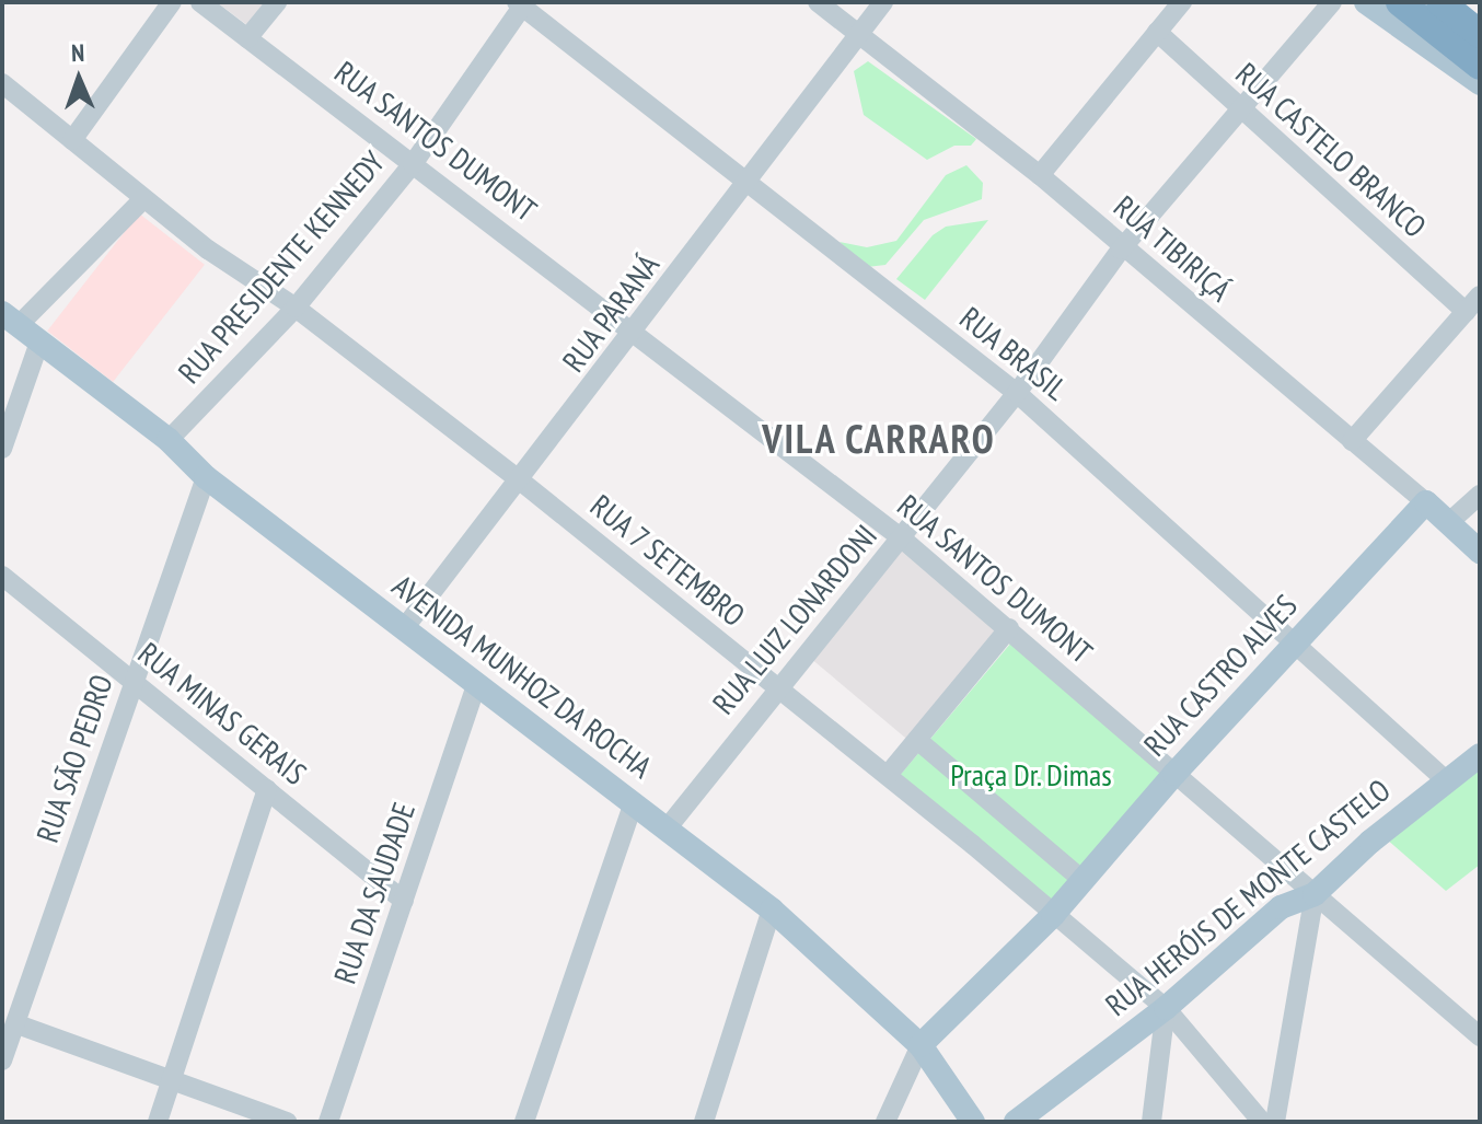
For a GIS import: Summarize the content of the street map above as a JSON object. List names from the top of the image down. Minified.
{"streets":{"main road":["RUA TIBIRIÇÁ","RUA CASTRO ALVES","AVENIDA MUNHOZ DA ROCHA","RUA HERÓIS DE MONTE CASTELO"],"street":["RUA SANTOS DUMONT","RUA CASTELO BRANCO","RUA PRESIDENTE KENNEDY","RUA PARANÁ","RUA BRASIL","RUA 7 SETEMBRO","RUA LUIZ LONARDONI","RUA MINAS GERAIS","RUA SÃO PEDRO","RUA DA SAUDADE"]},"crossings":[["RUA SANTOS DUMONT","RUA PRESIDENTE KENNEDY"],["RUA SANTOS DUMONT","RUA PARANÁ"],["RUA SANTOS DUMONT","RUA LUIZ LONARDONI"],["RUA SANTOS DUMONT","RUA CASTRO ALVES"],["RUA SANTOS DUMONT","RUA HERÓIS DE MONTE CASTELO"],["RUA CASTELO BRANCO","RUA LUIZ LONARDONI"],["RUA TIBIRIÇÁ","RUA PARANÁ"],["RUA TIBIRIÇÁ","RUA LUIZ LONARDONI"],["RUA TIBIRIÇÁ","RUA CASTRO ALVES"],["RUA PRESIDENTE KENNEDY","RUA BRASIL"],["RUA PRESIDENTE KENNEDY","RUA 7 SETEMBRO"],["RUA PRESIDENTE KENNEDY","AVENIDA MUNHOZ DA ROCHA"],["RUA PARANÁ","RUA BRASIL"],["RUA PARANÁ","RUA 7 SETEMBRO"],["RUA PARANÁ","AVENIDA MUNHOZ DA ROCHA"],["RUA BRASIL","RUA LUIZ LONARDONI"],["RUA BRASIL","RUA CASTRO ALVES"],["RUA BRASIL","RUA HERÓIS DE MONTE CASTELO"],["RUA 7 SETEMBRO","RUA LUIZ LONARDONI"],["RUA 7 SETEMBRO","RUA CASTRO ALVES"],["RUA 7 SETEMBRO","RUA HERÓIS DE MONTE CASTELO"],["RUA LUIZ LONARDONI","AVENIDA MUNHOZ DA ROCHA"],["RUA CASTRO ALVES","AVENIDA MUNHOZ DA ROCHA"],["AVENIDA MUNHOZ DA ROCHA","RUA SÃO PEDRO"],["AVENIDA MUNHOZ DA ROCHA","RUA DA SAUDADE"],["RUA MINAS GERAIS","RUA SÃO PEDRO"],["RUA MINAS GERAIS","RUA DA SAUDADE"]],"districts":["VILA CARRARO"],"parks":["Praça Dr. Dimas"],"north":"top"}
